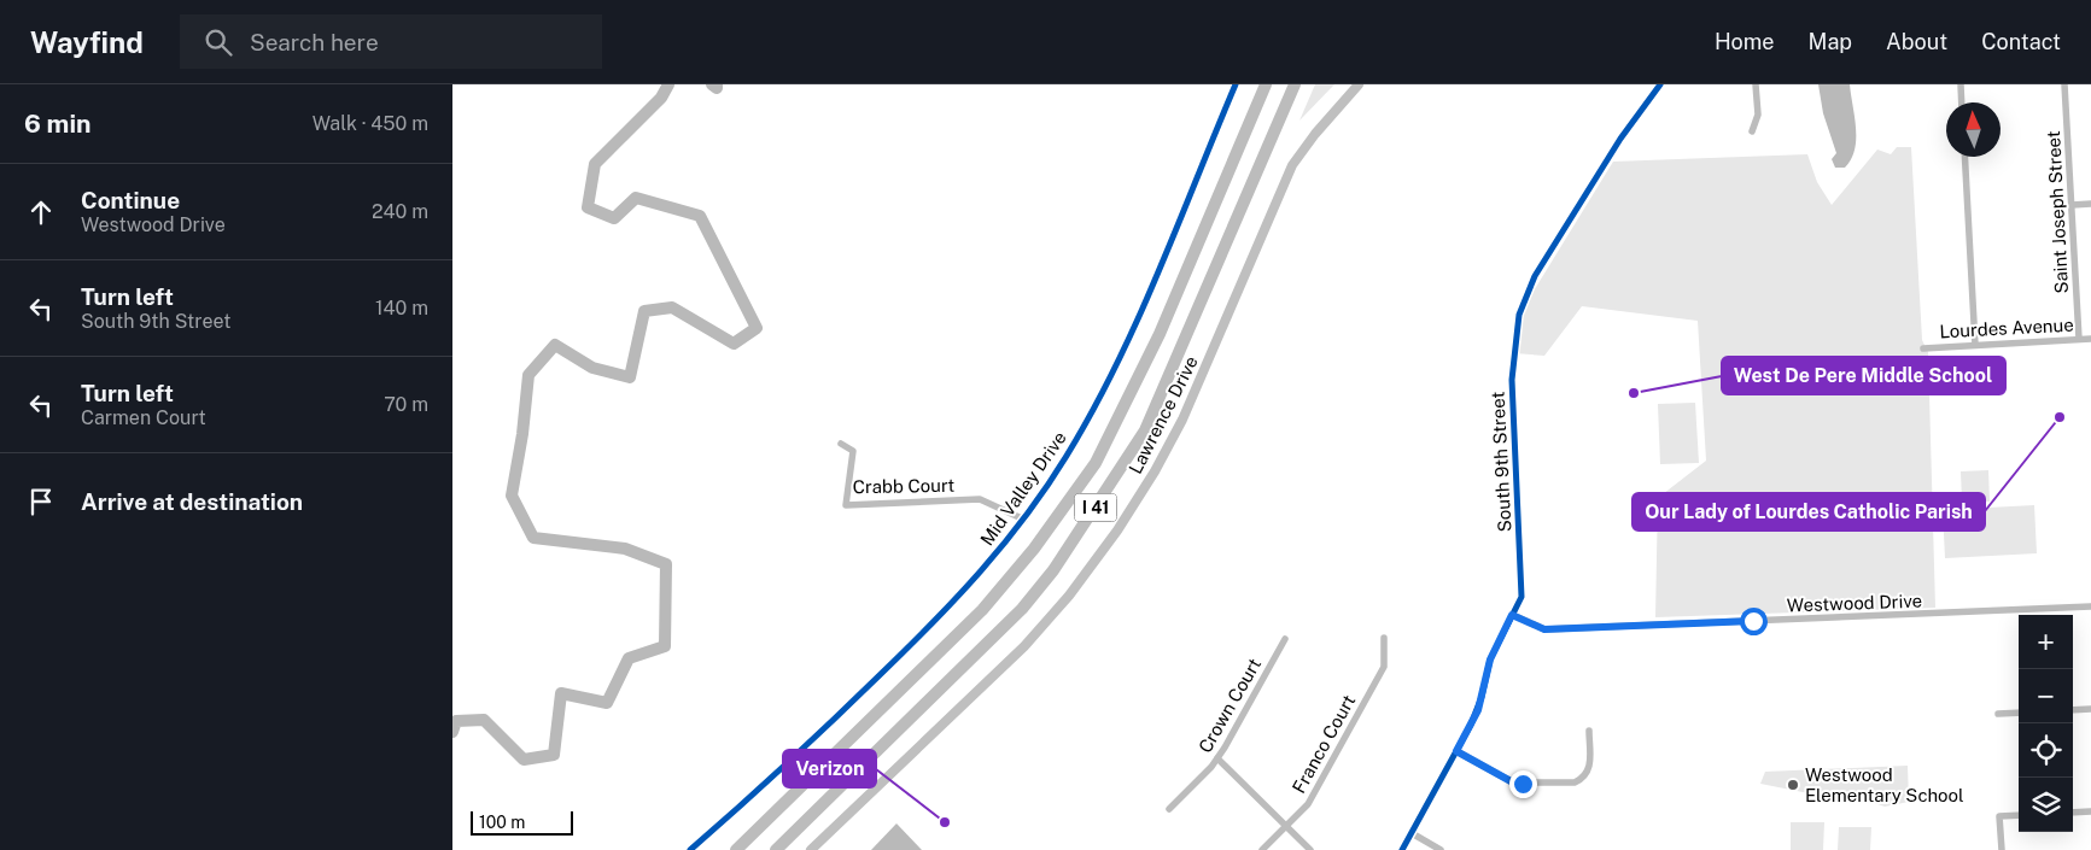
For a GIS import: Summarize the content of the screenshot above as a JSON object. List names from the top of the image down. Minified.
{"streets":{"highway":["I 41"],"main road":["Lawrence Drive"],"street":["Saint Joseph Street","Lourdes Avenue","South 9th Street","Crabb Court","Mid Valley Drive","Westwood Drive","Crown Court","Franco Court"]},"crossings":[["Saint Joseph Street","Lourdes Avenue"],["South 9th Street","Westwood Drive"],["Crabb Court","Mid Valley Drive"]],"places":["West De Pere Middle School","Our Lady of Lourdes Catholic Parish","Westwood Elementary School","Verizon"],"scale_bar":"100 m","north":"top","page":{"header":"Wayfind","search":"Search here","nav":["Home","Map","About","Contact"],"heading":["6 min","Walk · 450 m"],"list":[["Continue","Westwood Drive","240 m"],["Turn left","South 9th Street","140 m"],["Turn left","Carmen Court","70 m"],"Arrive at destination"],"map_buttons":["+","−"],"scale":"100 m"}}
